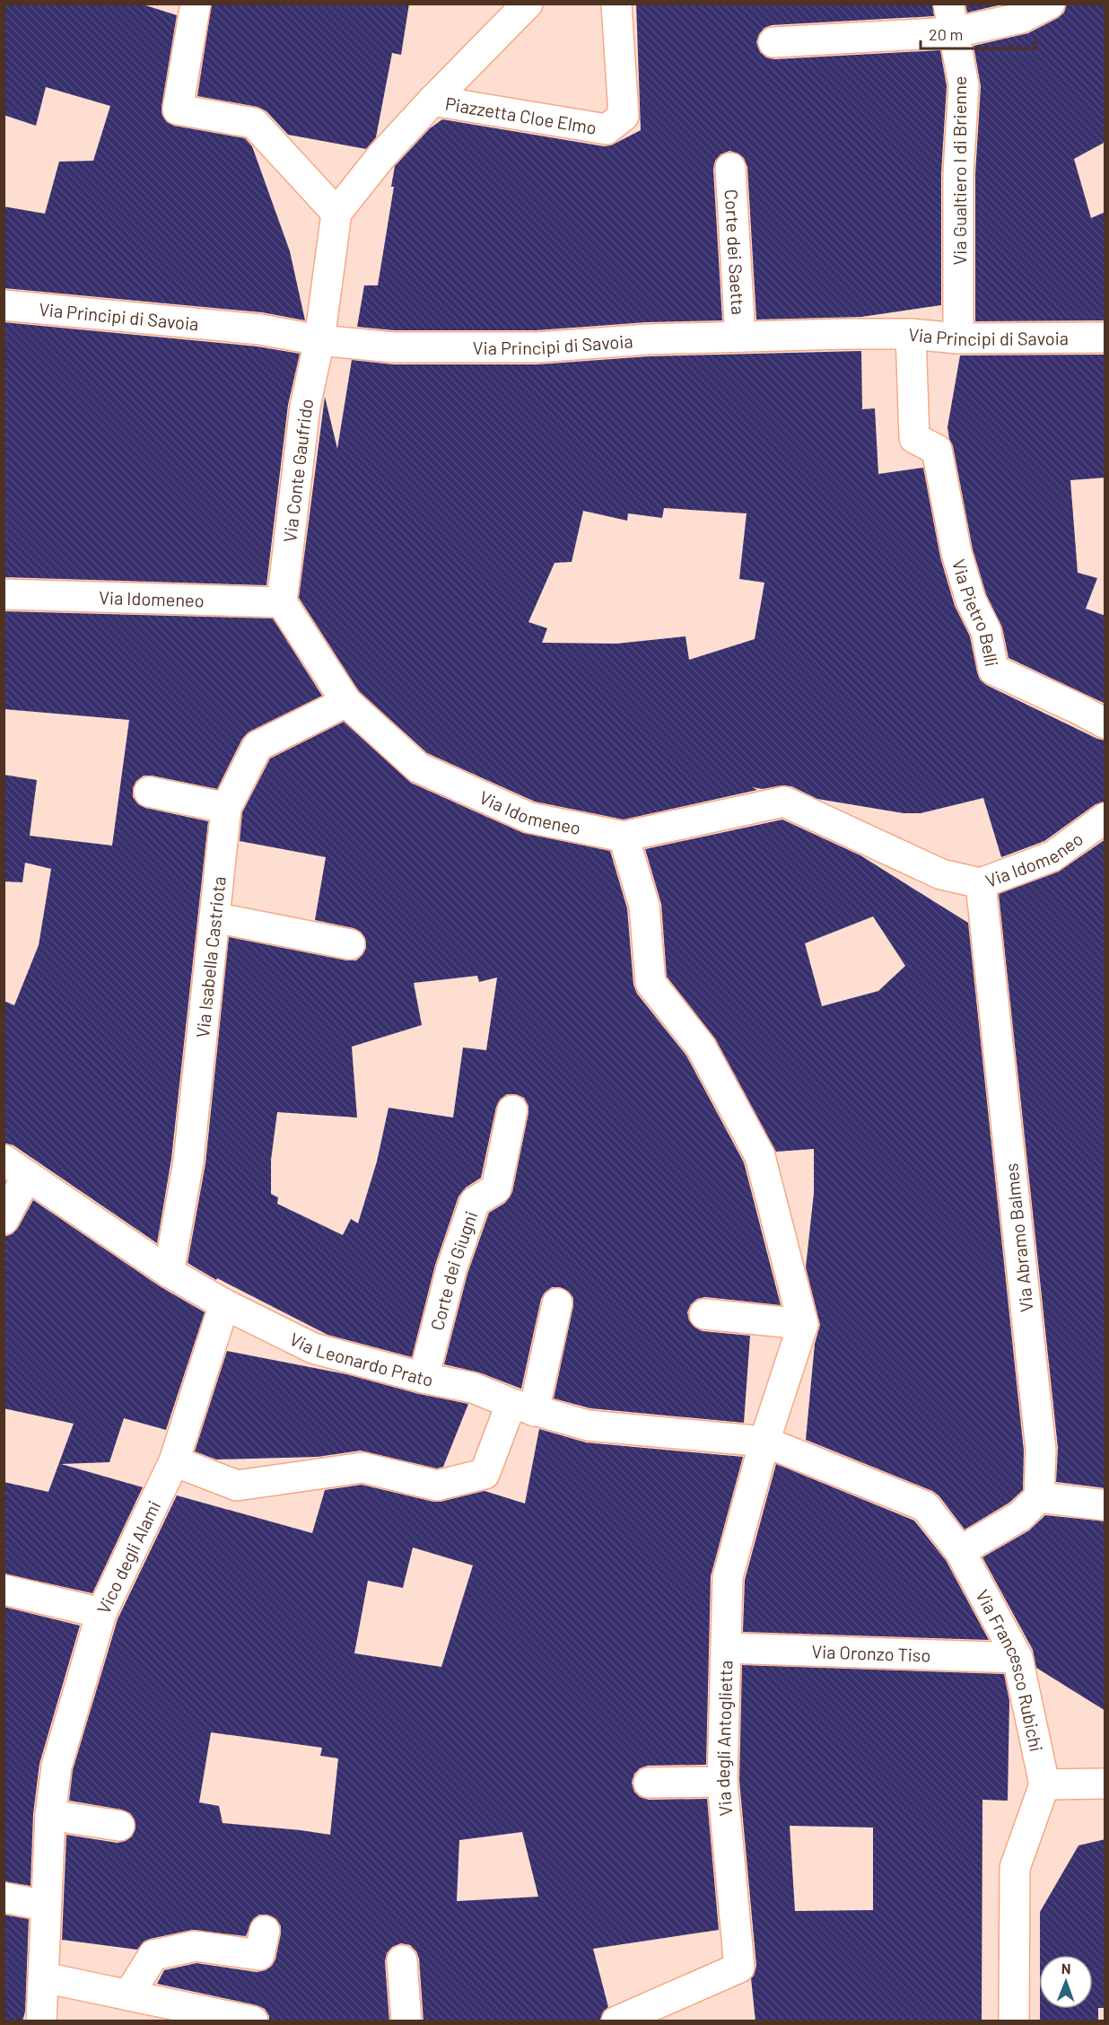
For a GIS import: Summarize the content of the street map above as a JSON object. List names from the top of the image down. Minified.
{"streets":{"street":["Piazzetta Cloe Elmo","Via Gualtiero I di Brienne","Corte dei Saetta","Via Principi di Savoia","Via Conte Gaufrido","Via Idomeneo","Via Pietro Belli","Via Isabella Castriota","Via Abramo Balmes","Corte dei Giugni","Via Leonardo Prato","Vico degli Alami","Via Oronzo Tiso","Via Francesco Rubichi","Via degli Antoglietta"]},"crossings":[["Piazzetta Cloe Elmo","Via Conte Gaufrido"],["Via Gualtiero I di Brienne","Via Principi di Savoia"],["Corte dei Saetta","Via Principi di Savoia"],["Via Principi di Savoia","Via Conte Gaufrido"],["Via Principi di Savoia","Via Pietro Belli"],["Via Conte Gaufrido","Via Idomeneo"],["Via Idomeneo","Via Isabella Castriota"],["Via Idomeneo","Via Abramo Balmes"],["Via Isabella Castriota","Via Leonardo Prato"],["Corte dei Giugni","Via Leonardo Prato"],["Via Leonardo Prato","Vico degli Alami"],["Via Leonardo Prato","Via Francesco Rubichi"],["Via Leonardo Prato","Via degli Antoglietta"],["Via Oronzo Tiso","Via Francesco Rubichi"],["Via Oronzo Tiso","Via degli Antoglietta"],["Via Francesco Rubichi","Via degli Antoglietta"]],"scale_bar":"20 m","north":"top"}
